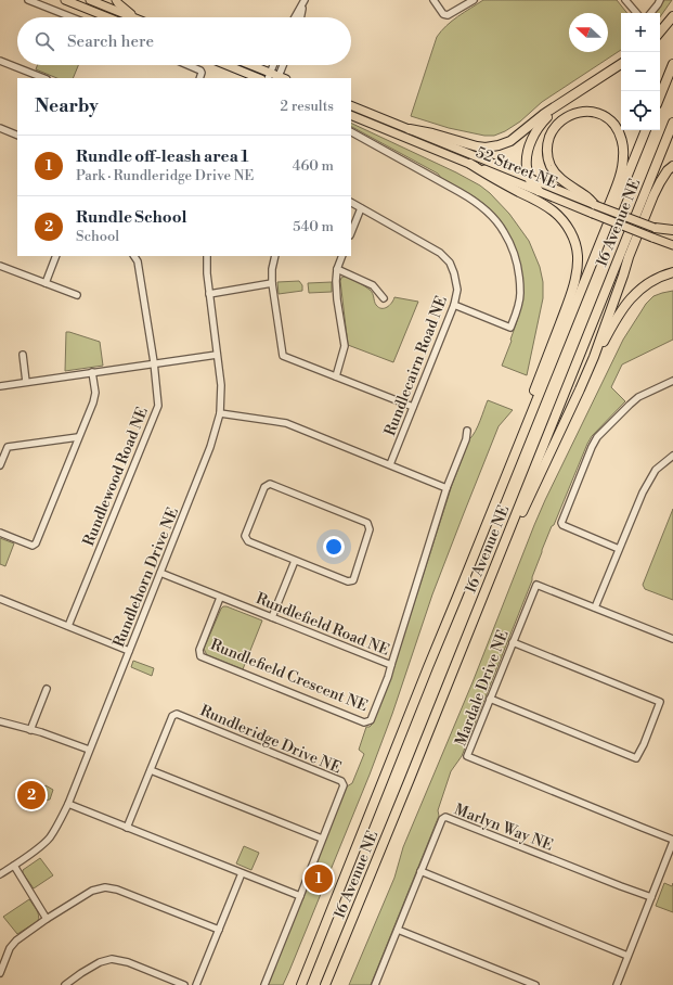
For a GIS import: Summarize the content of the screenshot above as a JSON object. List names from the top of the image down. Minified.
{"streets":{"highway":["16 Avenue NE"],"main road":["52 Street NE"],"street":["Rundlecairn Road NE","Rundlewood Road NE","Rundlehorn Drive NE","Rundlefield Road NE","Rundlefield Crescent NE","Mardale Drive NE","Rundleridge Drive NE","Marlyn Way NE"]},"crossings":[["Rundlehorn Drive NE","Rundlefield Road NE"],["Rundlefield Road NE","Rundlefield Crescent NE"]],"north":"left","page":{"map_buttons":["+","−"],"search":"Search here","heading":["Nearby","2 results"],"list":[{"mark":"1","name":"Rundle off-leash area 1","note":"Park · Rundleridge Drive NE","value":"460 m"},{"mark":"2","name":"Rundle School","note":"School","value":"540 m"}],"pins":["2","1"]}}
